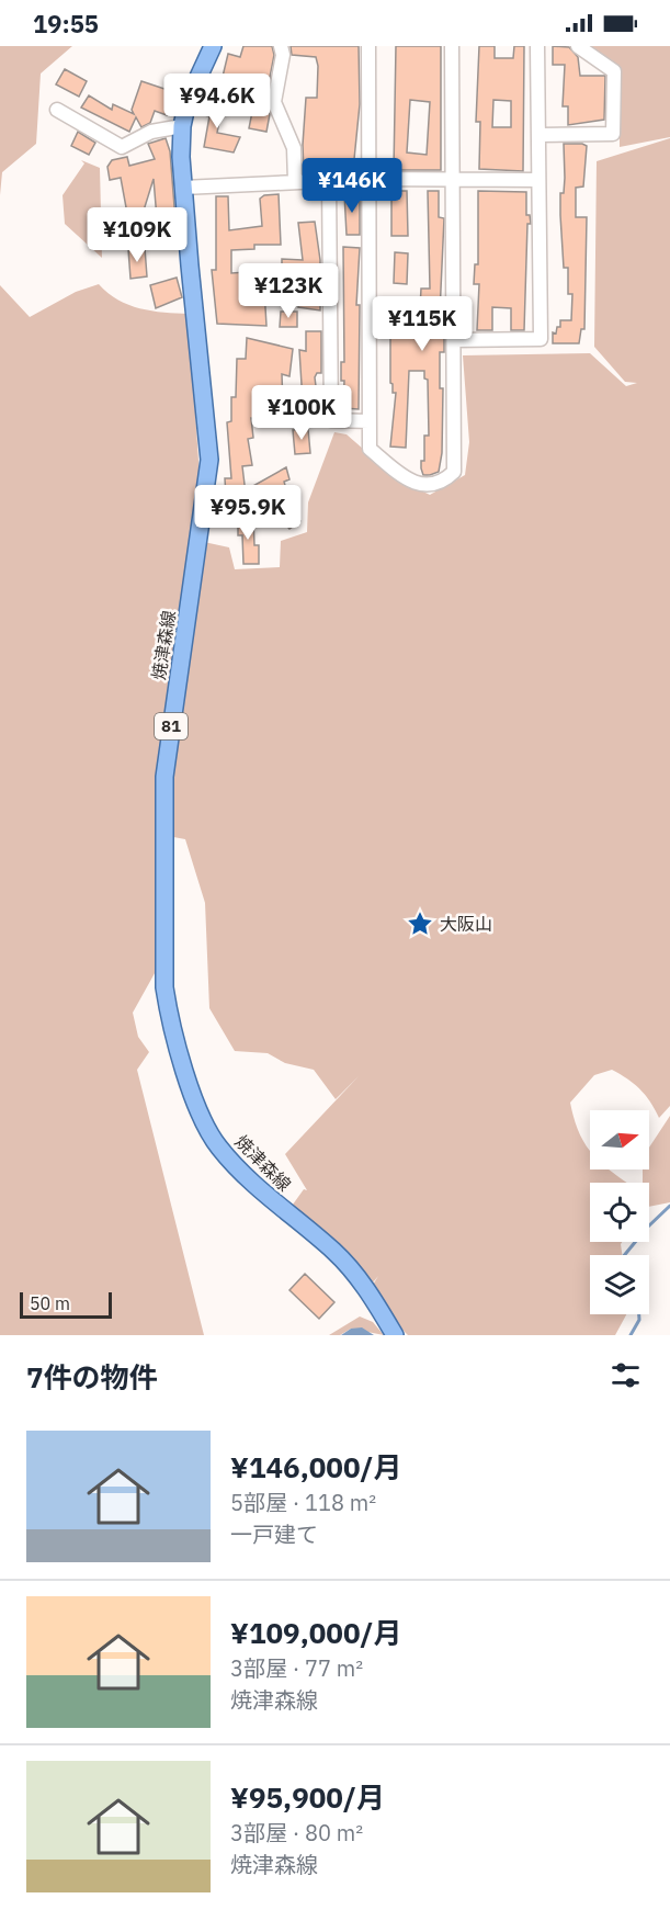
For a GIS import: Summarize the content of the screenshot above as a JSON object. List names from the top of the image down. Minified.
{"streets":{"main road":["焼津森線","81"]},"places":{"place":["大阪山"]},"scale_bar":"50 m","north":"right","page":{"status":"19:55","price":["¥94.6K","¥146K","¥109K","¥123K","¥115K","¥100K","¥95.9K"],"scale":"50 m","heading":"7件の物件","list":[{"name":"¥146,000/月","note":"5部屋 · 118 m² · 一戸建て"},{"name":"¥109,000/月","note":"3部屋 · 77 m² · 焼津森線"},{"name":"¥95,900/月","note":"3部屋 · 80 m² · 焼津森線"}]}}
